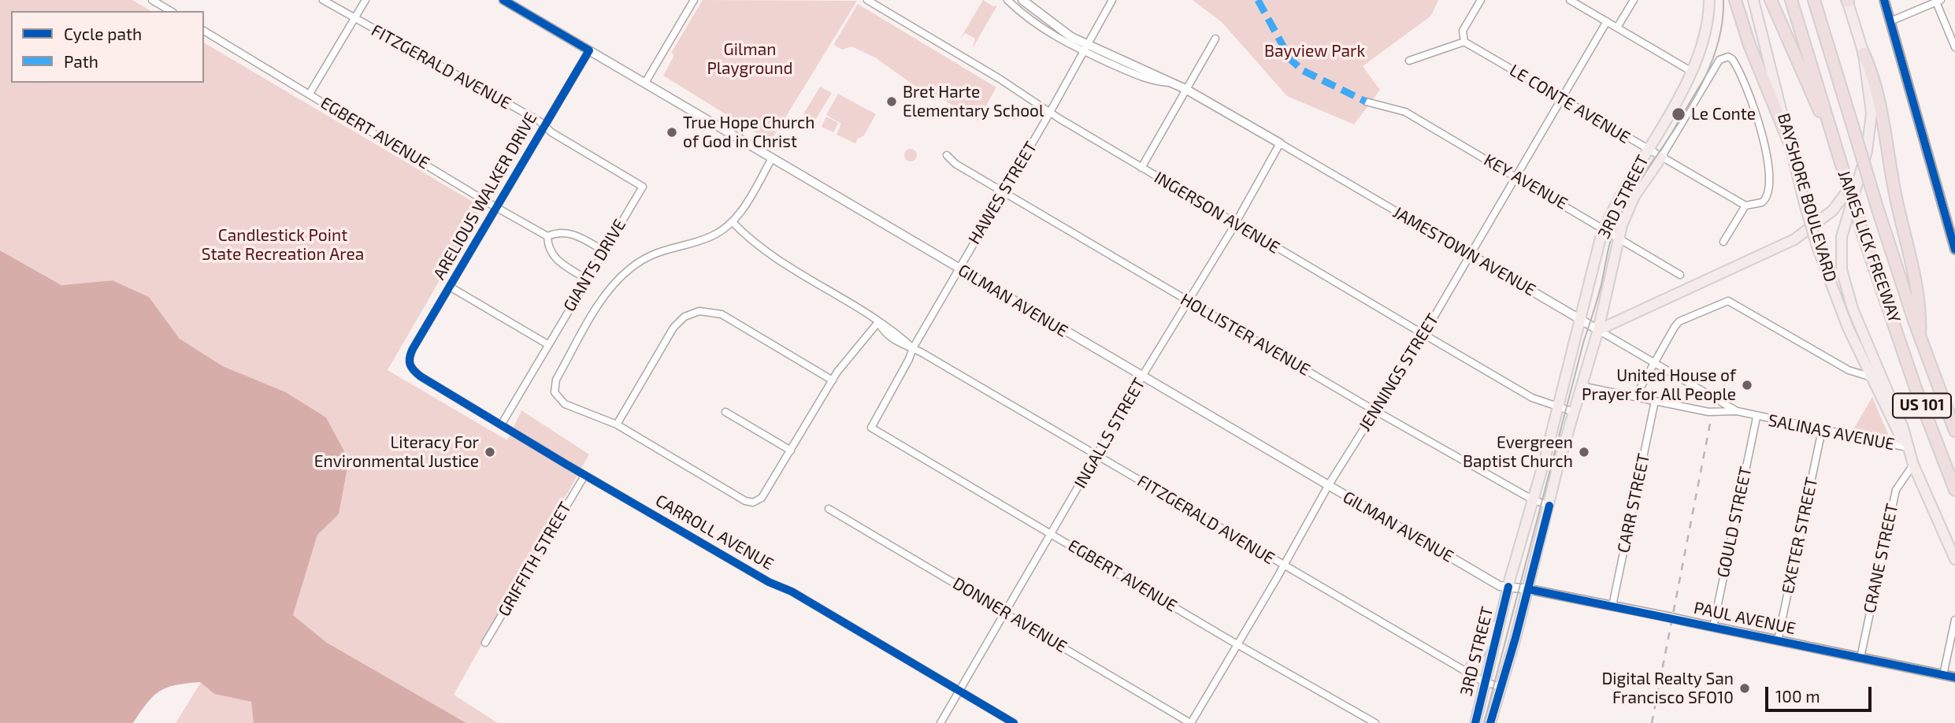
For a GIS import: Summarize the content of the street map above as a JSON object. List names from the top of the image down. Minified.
{"streets":{"highway":["JAMES LICK FREEWAY","US 101"],"main road":["3RD STREET","BAYSHORE BOULEVARD","PAUL AVENUE"],"street":["FITZGERALD AVENUE","LE CONTE AVENUE","EGBERT AVENUE","KEY AVENUE","HAWES STREET","ARELIOUS WALKER DRIVE","INGERSON AVENUE","JAMESTOWN AVENUE","GIANTS DRIVE","GILMAN AVENUE","HOLLISTER AVENUE","JENNINGS STREET","SALINAS AVENUE","INGALLS STREET","CARR STREET","GOULD STREET","CARROLL AVENUE","EXETER STREET","CRANE STREET","GRIFFITH STREET","DONNER AVENUE"]},"crossings":[["FITZGERALD AVENUE","HAWES STREET"],["FITZGERALD AVENUE","ARELIOUS WALKER DRIVE"],["FITZGERALD AVENUE","3RD STREET"],["FITZGERALD AVENUE","GIANTS DRIVE"],["FITZGERALD AVENUE","JENNINGS STREET"],["FITZGERALD AVENUE","INGALLS STREET"],["LE CONTE AVENUE","3RD STREET"],["LE CONTE AVENUE","JENNINGS STREET"],["EGBERT AVENUE","HAWES STREET"],["EGBERT AVENUE","ARELIOUS WALKER DRIVE"],["EGBERT AVENUE","JENNINGS STREET"],["EGBERT AVENUE","INGALLS STREET"],["KEY AVENUE","3RD STREET"],["KEY AVENUE","JENNINGS STREET"],["HAWES STREET","INGERSON AVENUE"],["HAWES STREET","JAMESTOWN AVENUE"],["HAWES STREET","GILMAN AVENUE"],["HAWES STREET","HOLLISTER AVENUE"],["ARELIOUS WALKER DRIVE","GILMAN AVENUE"],["ARELIOUS WALKER DRIVE","CARROLL AVENUE"],["3RD STREET","INGERSON AVENUE"],["3RD STREET","JAMESTOWN AVENUE"],["3RD STREET","GILMAN AVENUE"],["3RD STREET","HOLLISTER AVENUE"],["3RD STREET","PAUL AVENUE"],["BAYSHORE BOULEVARD","SALINAS AVENUE"],["BAYSHORE BOULEVARD","CRANE STREET"],["INGERSON AVENUE","JENNINGS STREET"],["INGERSON AVENUE","INGALLS STREET"],["JAMESTOWN AVENUE","JENNINGS STREET"],["JAMESTOWN AVENUE","SALINAS AVENUE"],["JAMESTOWN AVENUE","INGALLS STREET"],["JAMESTOWN AVENUE","GOULD STREET"],["GIANTS DRIVE","CARROLL AVENUE"],["GILMAN AVENUE","JENNINGS STREET"],["GILMAN AVENUE","INGALLS STREET"],["GILMAN AVENUE","PAUL AVENUE"],["HOLLISTER AVENUE","JENNINGS STREET"],["HOLLISTER AVENUE","INGALLS STREET"],["JENNINGS STREET","DONNER AVENUE"],["SALINAS AVENUE","GOULD STREET"],["SALINAS AVENUE","EXETER STREET"],["INGALLS STREET","CARROLL AVENUE"],["INGALLS STREET","DONNER AVENUE"],["CARR STREET","PAUL AVENUE"],["GOULD STREET","PAUL AVENUE"],["CARROLL AVENUE","GRIFFITH STREET"],["EXETER STREET","PAUL AVENUE"],["CRANE STREET","PAUL AVENUE"]],"parks":["Gilman Playground","Bayview Park","Candlestick Point State Recreation Area"],"places":["Bret Harte Elementary School","Le Conte","True Hope Church of God in Christ","United House of Prayer for All People","Literacy For Environmental Justice","Evergreen Baptist Church","Digital Realty San Francisco SFO10"],"legend":["Cycle path","Path"],"scale_bar":"100 m"}
